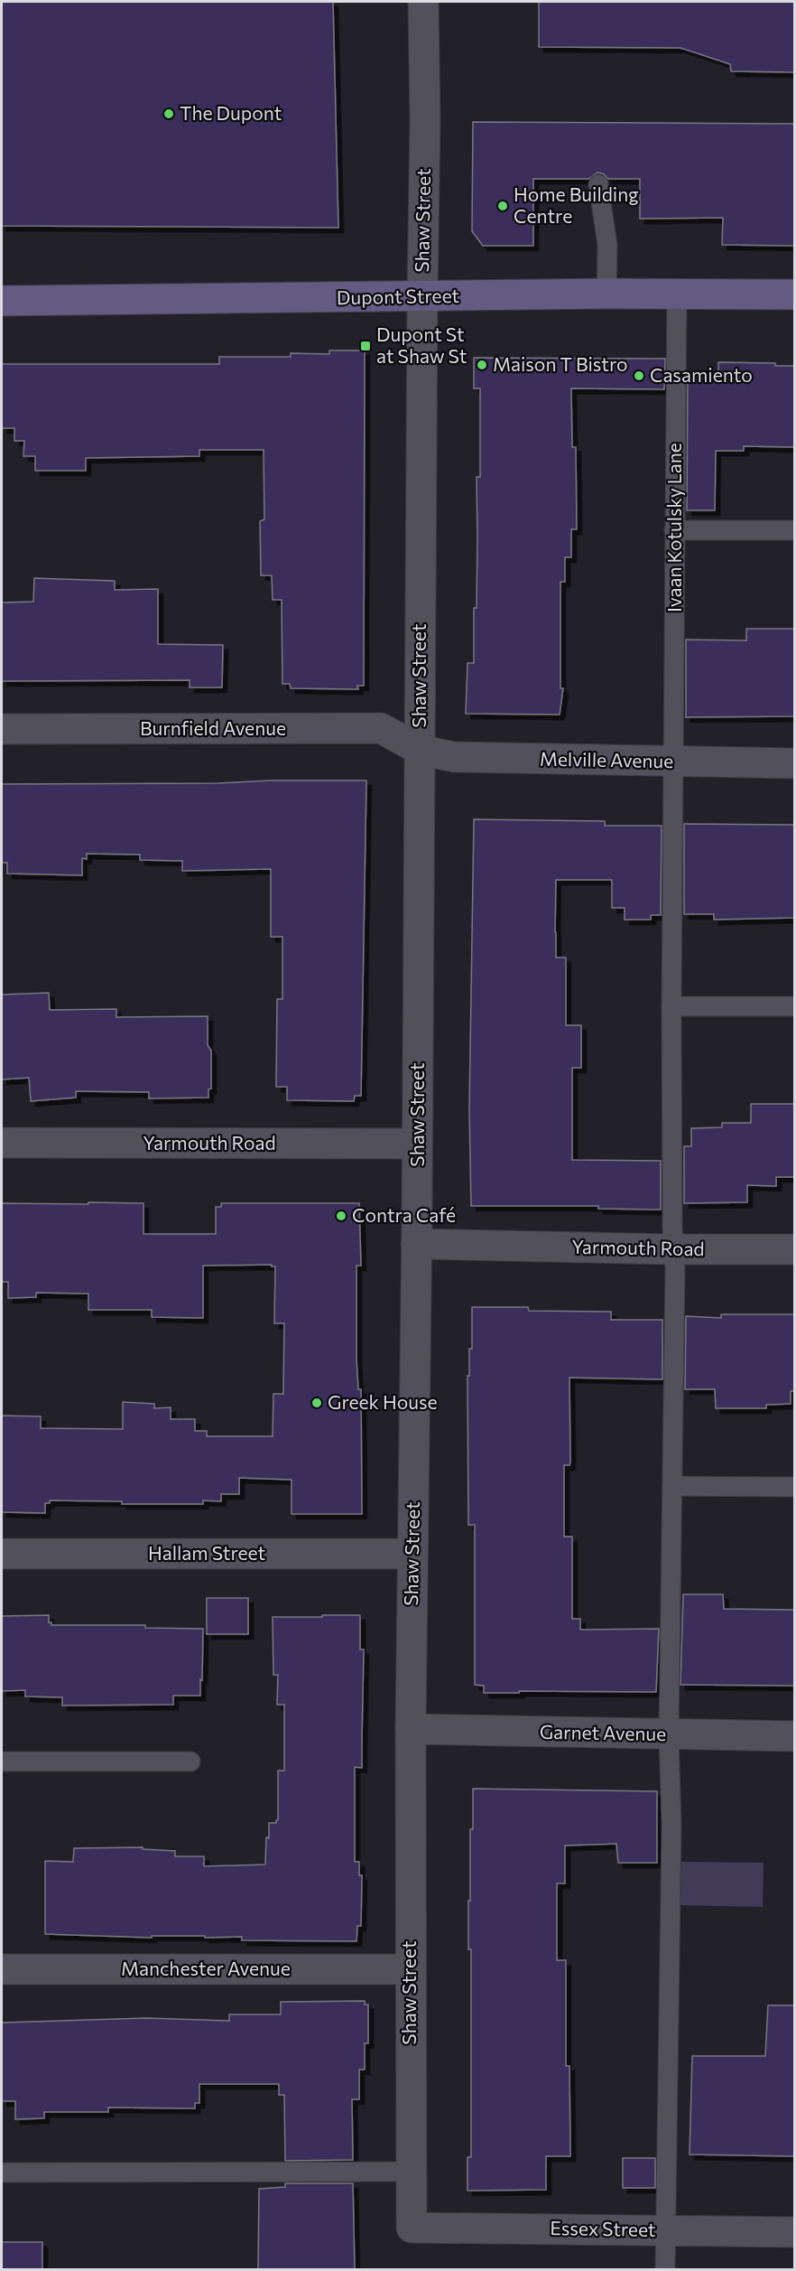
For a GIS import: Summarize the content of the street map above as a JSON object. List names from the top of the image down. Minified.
{"streets":{"main road":["Dupont Street"],"street":["Shaw Street","Burnfield Avenue","Melville Avenue","Yarmouth Road","Hallam Street","Garnet Avenue","Manchester Avenue","Essex Street"],"lane":["Ivaan Kotulsky Lane"]},"crossings":[["Shaw Street","Dupont Street"],["Shaw Street","Burnfield Avenue"],["Shaw Street","Melville Avenue"],["Shaw Street","Yarmouth Road"],["Shaw Street","Hallam Street"],["Shaw Street","Garnet Avenue"],["Shaw Street","Manchester Avenue"],["Shaw Street","Essex Street"],["Dupont Street","Ivaan Kotulsky Lane"],["Ivaan Kotulsky Lane","Melville Avenue"],["Ivaan Kotulsky Lane","Yarmouth Road"],["Ivaan Kotulsky Lane","Garnet Avenue"],["Ivaan Kotulsky Lane","Essex Street"],["Burnfield Avenue","Melville Avenue"]],"places":{"other":["The Dupont","Home Building Centre","Maison T Bistro","Casamiento","Contra Café","Greek House"],"transit":["Dupont St at Shaw St"]}}
